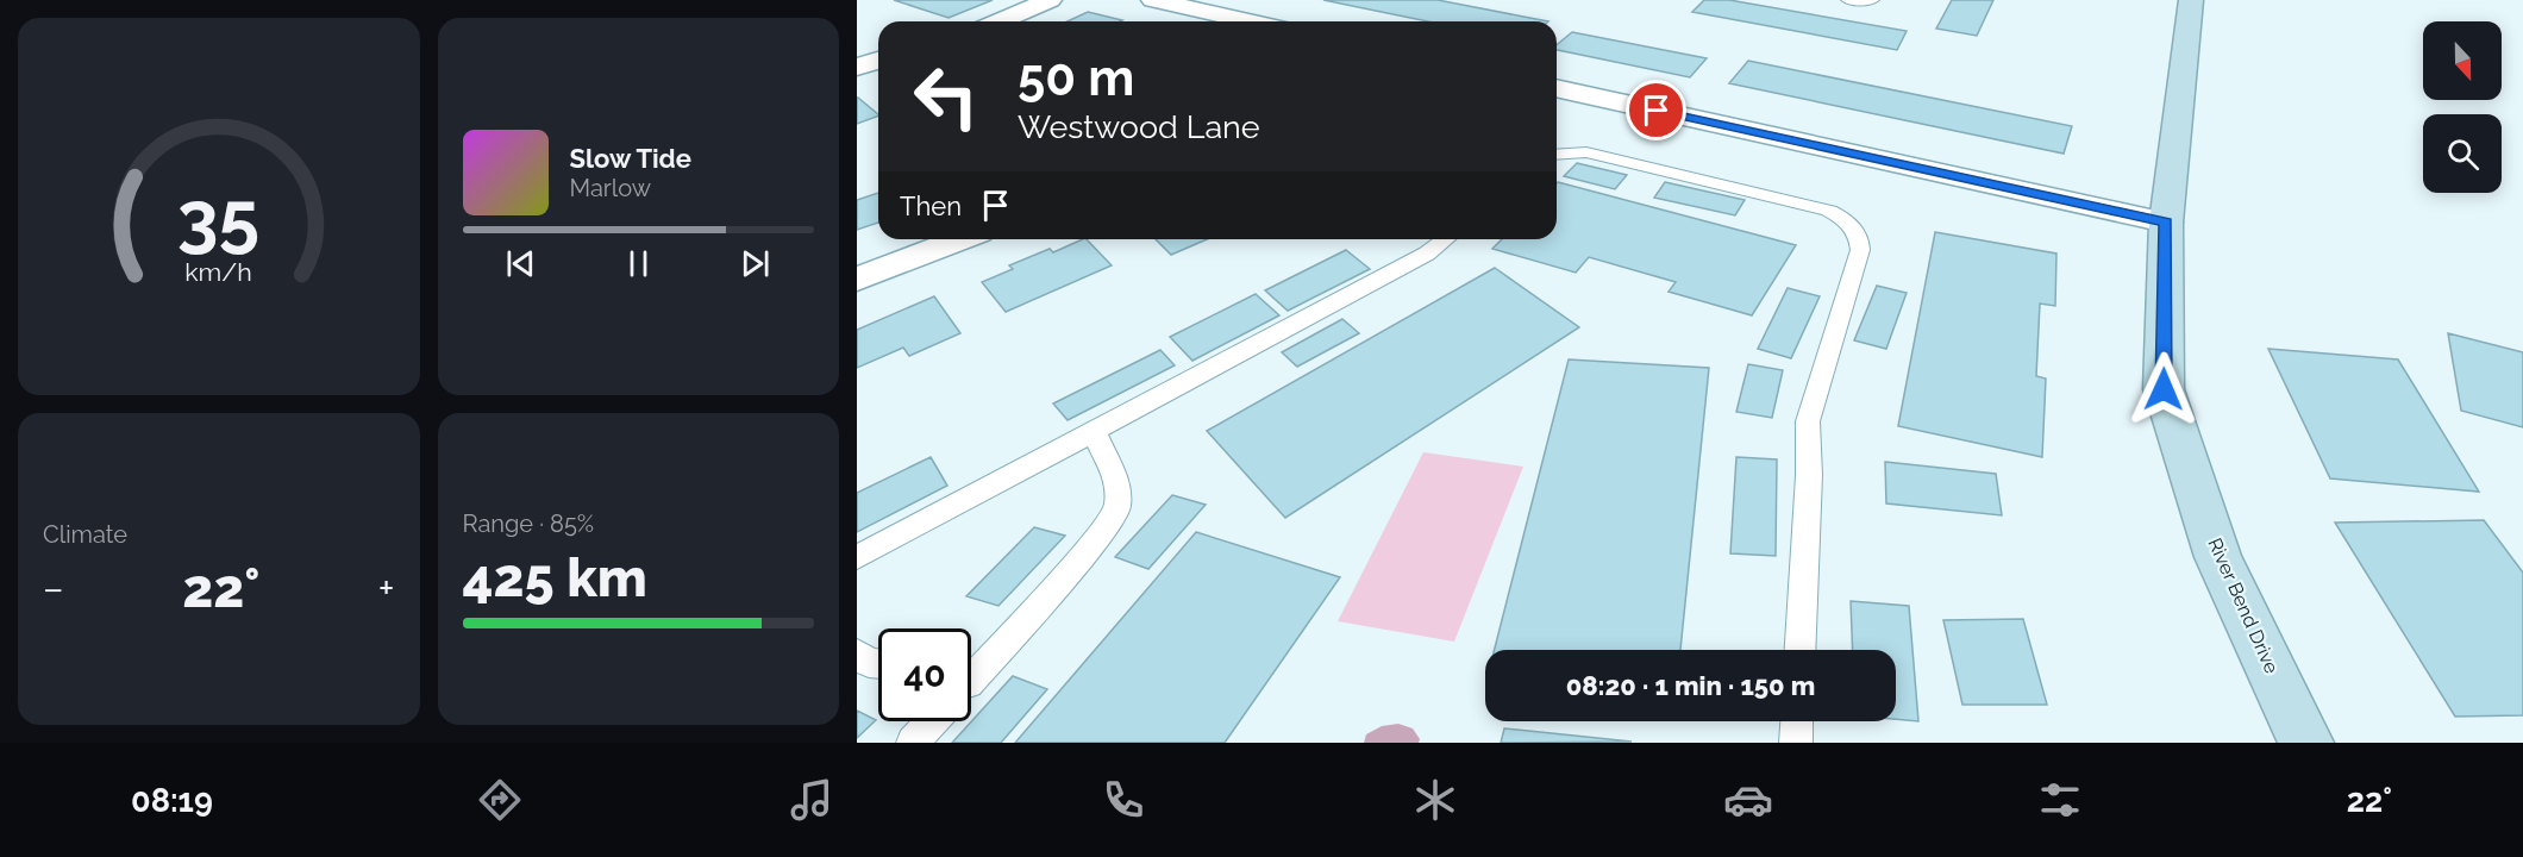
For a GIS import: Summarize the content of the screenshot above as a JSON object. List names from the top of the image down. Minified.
{"streets":{"street":["River Bend Drive"]},"north":"bottom","page":{"turn":["50 m","Westwood Lane"],"song":["Slow Tide","Marlow"],"then":"Then","tile":["Climate",["Range · 85%","425 km"]],"heat":["−","22°","+"],"limit":"40","trip":"08:20 · 1 min · 150 m","tabs":["08:19","22°"],"gauge":["35","km/h"]}}
